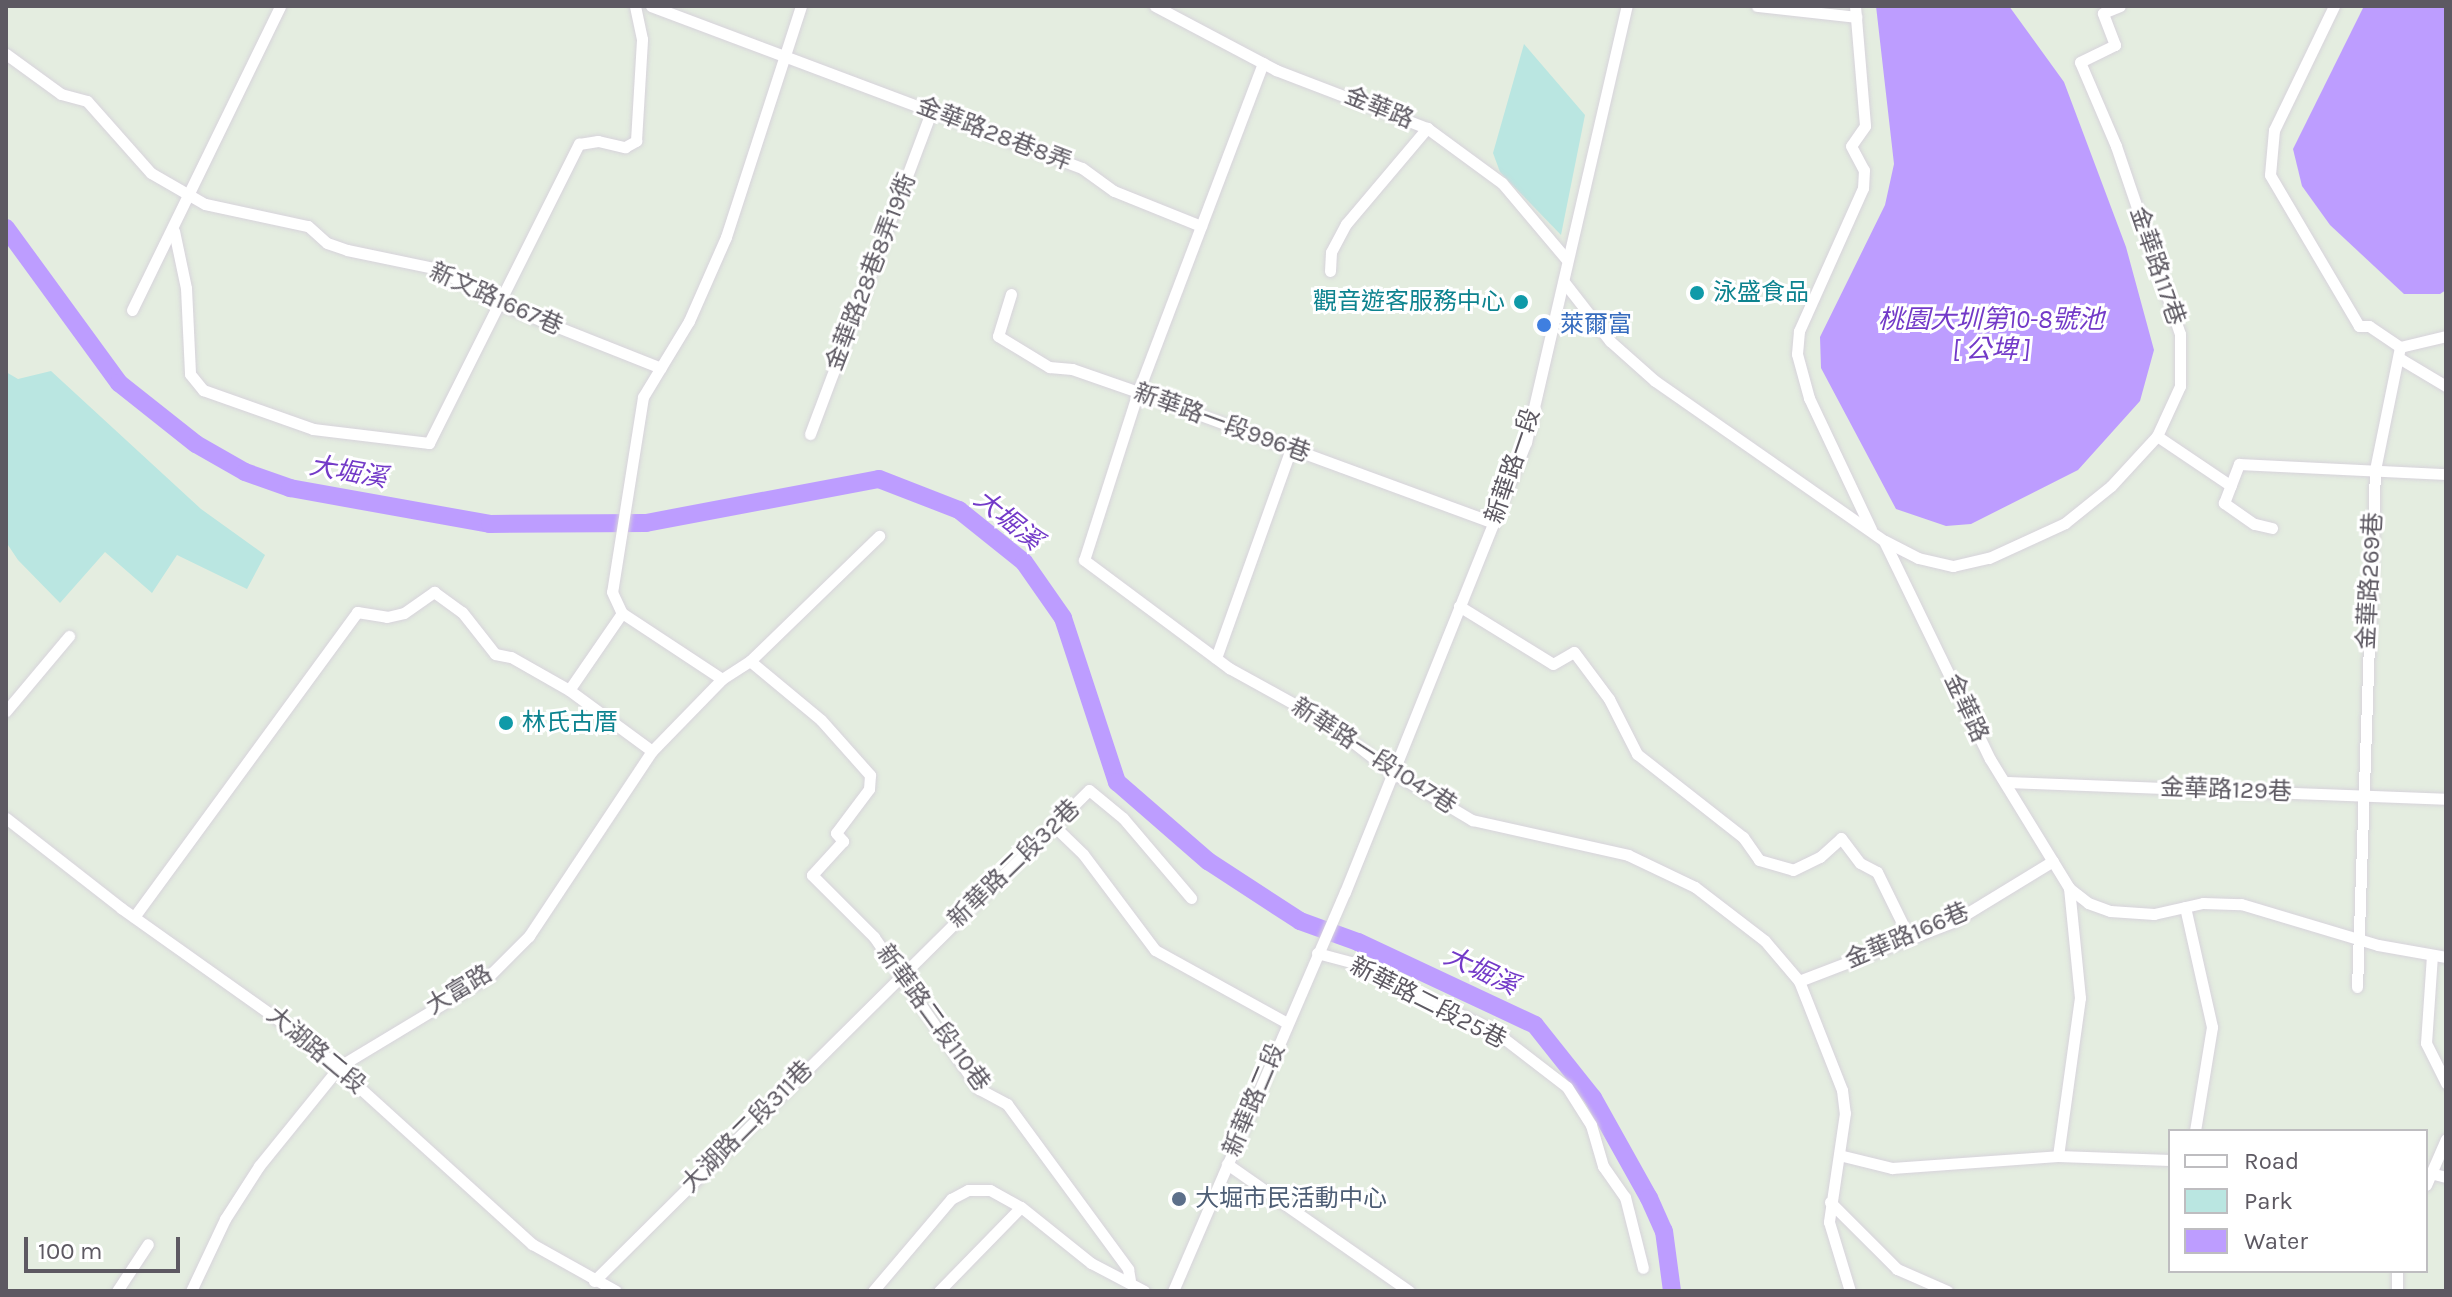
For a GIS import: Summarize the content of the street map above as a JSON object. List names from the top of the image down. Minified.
{"streets":{"street":["金華路","金華路28巷8弄","金華路117巷","金華路28巷8弄19衖","新文路1667巷","新華路一段996巷","新華路一段","金華路269巷","新華路一段1047巷","金華路129巷","新華路二段32巷","金華路166巷","大富路","新華路二段25巷","新華路二段110巷","大湖路二段","新華路二段","大湖路二段311巷"]},"crossings":[["金華路","金華路117巷"],["金華路","新華路一段"],["金華路","金華路129巷"],["金華路","金華路166巷"],["金華路28巷8弄","金華路28巷8弄19衖"],["新華路一段996巷","新華路一段"],["新華路一段996巷","新華路一段1047巷"],["新華路一段","新華路一段1047巷"],["新華路一段","新華路二段"],["金華路269巷","金華路129巷"],["新華路一段1047巷","金華路166巷"],["新華路二段32巷","新華路二段110巷"],["新華路二段32巷","大湖路二段311巷"],["大富路","新華路二段110巷"],["大富路","大湖路二段"],["新華路二段25巷","新華路二段"],["新華路二段110巷","大湖路二段311巷"],["大湖路二段","大湖路二段311巷"]],"water":["桃園大圳第10-8號池 [ 公埤 ]","大堀溪"],"places":["泳盛食品","觀音遊客服務中心","萊爾富","林氏古厝","大堀市民活動中心"],"legend":["Road","Park","Water"],"scale_bar":"100 m"}
